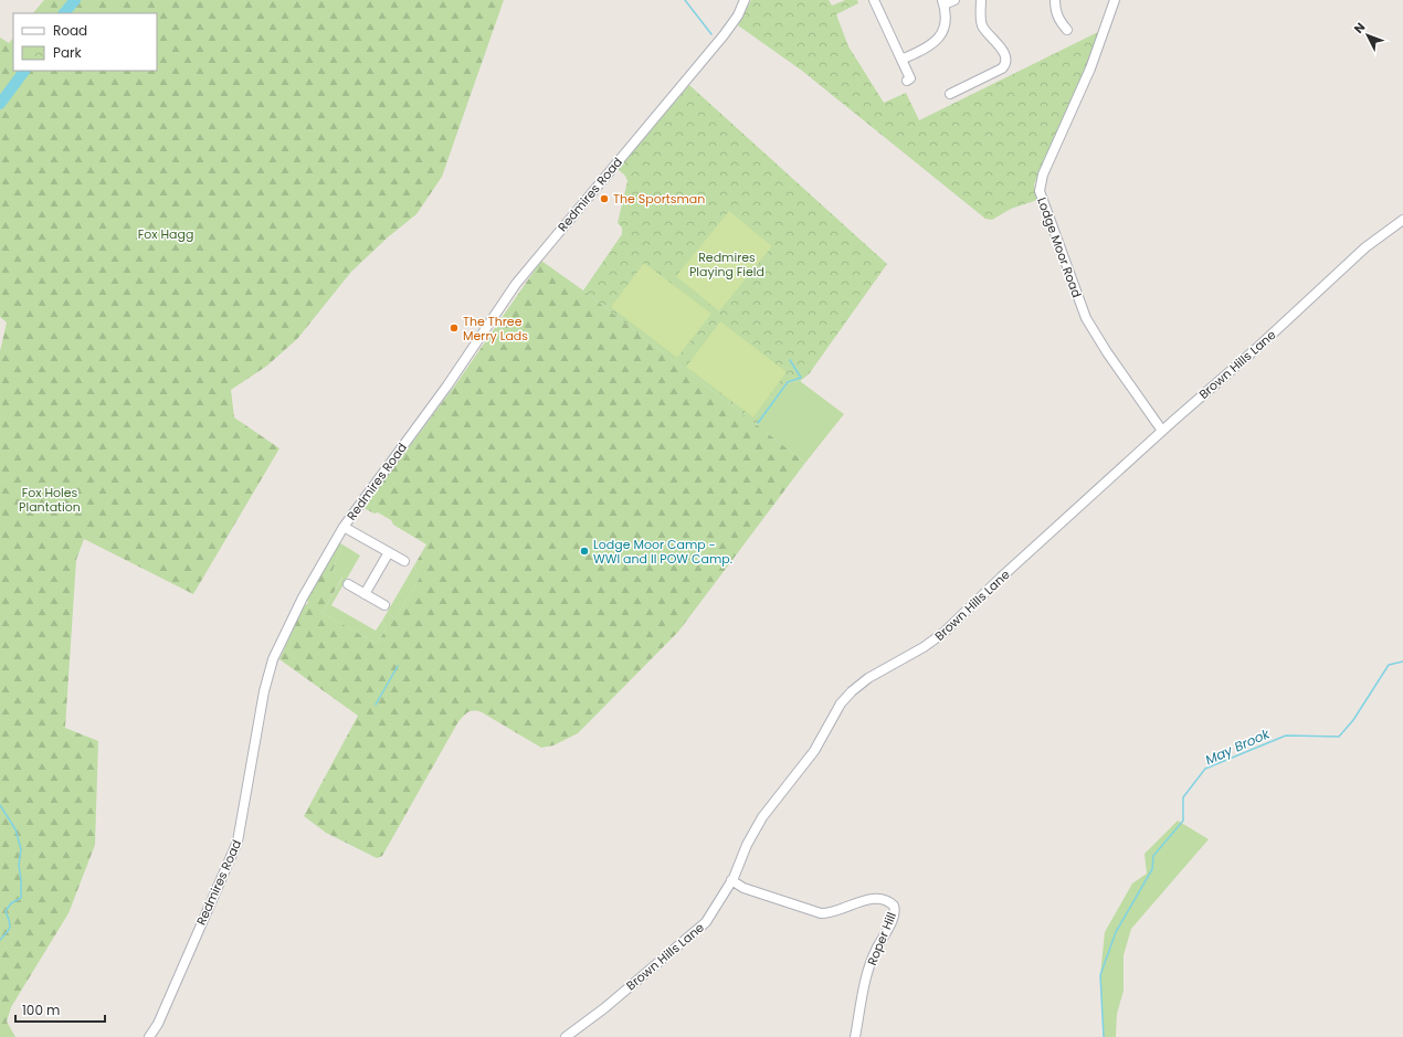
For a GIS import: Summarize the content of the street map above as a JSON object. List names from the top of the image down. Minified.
{"streets":{"street":["Redmires Road","Lodge Moor Road","Brown Hills Lane","Roper Hill"]},"crossings":[["Lodge Moor Road","Brown Hills Lane"],["Brown Hills Lane","Roper Hill"]],"water":["May Brook"],"parks":["Fox Hagg","Redmires Playing Field","Fox Holes Plantation"],"places":["The Sportsman","The Three Merry Lads","Lodge Moor Camp - WWI and II POW Camp."],"legend":["Road","Park"],"scale_bar":"100 m","north":"top left"}
